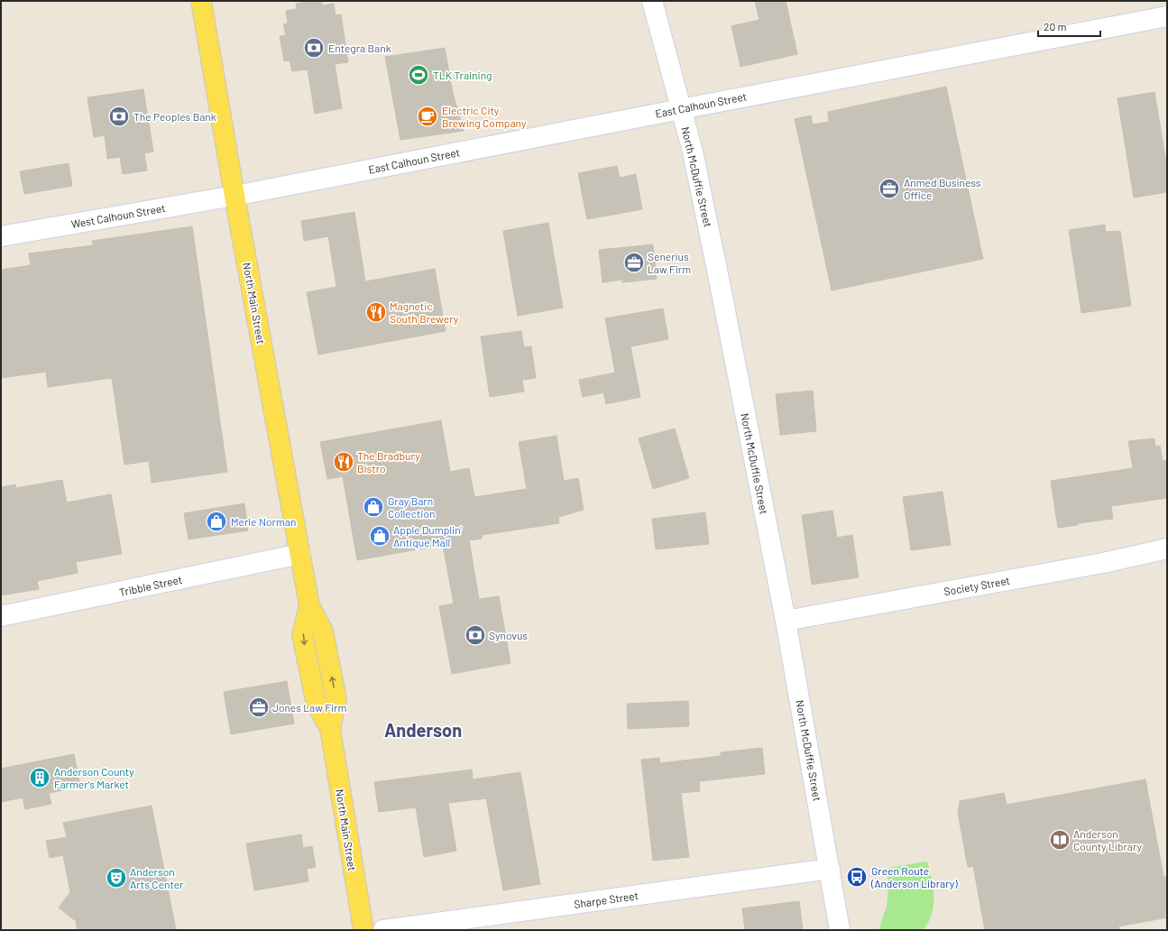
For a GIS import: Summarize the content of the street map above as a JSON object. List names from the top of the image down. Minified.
{"streets":{"main road":["North Main Street"],"street":["East Calhoun Street","North McDuffie Street","West Calhoun Street","Tribble Street","Society Street","Sharpe Street"]},"crossings":[["East Calhoun Street","North McDuffie Street"],["East Calhoun Street","West Calhoun Street"],["East Calhoun Street","North Main Street"],["North McDuffie Street","Society Street"],["North McDuffie Street","Sharpe Street"],["West Calhoun Street","North Main Street"],["North Main Street","Tribble Street"]],"districts":["Anderson"],"places":{"bank":["Entegra Bank","The Peoples Bank","Synovus"],"sports":["TLK Training"],"cafe":["Electric City Brewing Company"],"office":["Anmed Business Office","Senerius Law Firm","Jones Law Firm"],"restaurant":["Magnetic South Brewery","The Bradbury Bistro"],"shop":["Gray Barn Collection","Merle Norman","Apple Dumplin' Antique Mall"],"building":["Anderson County Farmer's Market"],"library":["Anderson County Library"],"bus stop":["Green Route (Anderson Library)"],"theatre":["Anderson Arts Center"]},"scale_bar":"20 m"}
